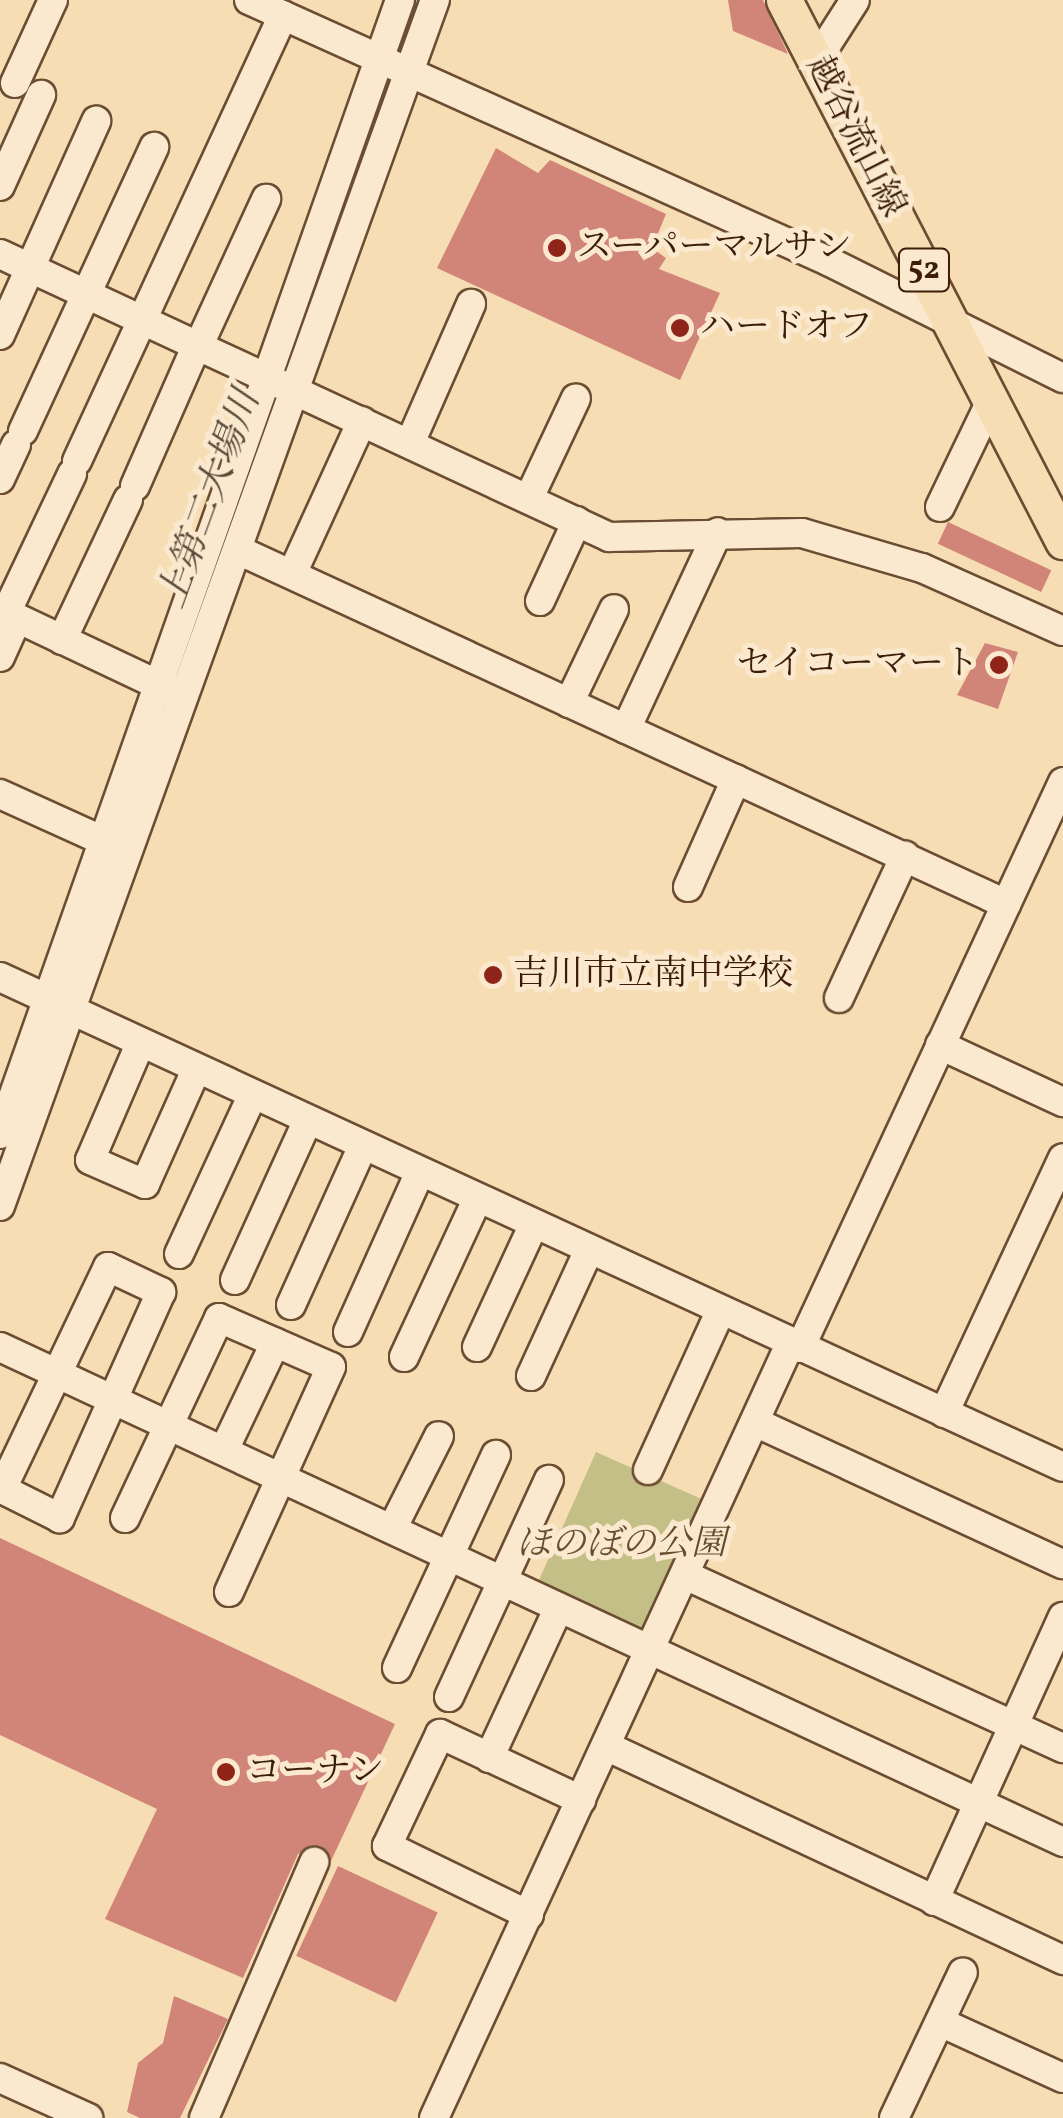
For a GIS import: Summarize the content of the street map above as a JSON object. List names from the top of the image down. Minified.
{"streets":{"main road":["越谷流山線","52"]},"water":["上第二大場川"],"parks":["ほのぼの公園"],"places":["スーパーマルサン","ハードオフ","セイコーマート","吉川市立南中学校","コーナン"]}
